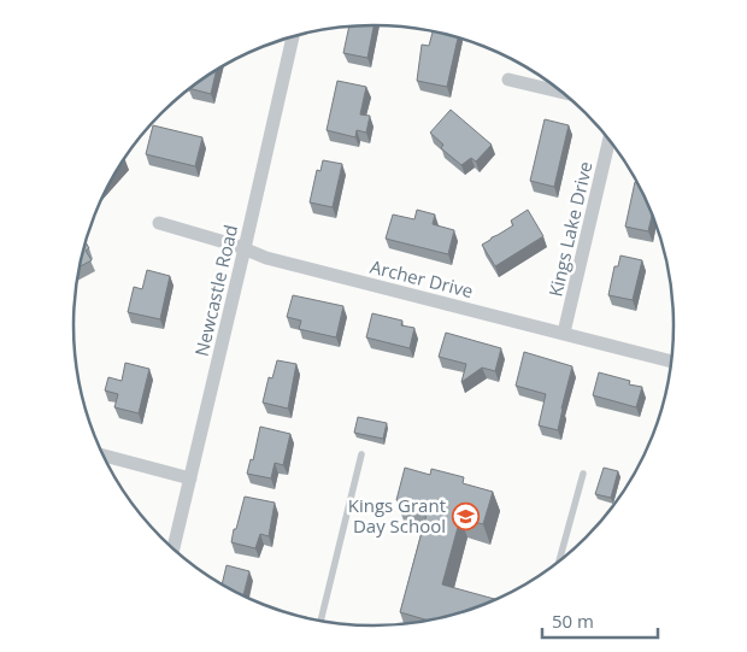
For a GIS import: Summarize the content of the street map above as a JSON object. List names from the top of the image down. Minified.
{"streets":{"street":["Kings Lake Drive","Archer Drive","Newcastle Road"]},"crossings":[["Kings Lake Drive","Archer Drive"],["Archer Drive","Newcastle Road"]],"places":{"school or university":["Kings Grant Day School"]},"scale_bar":"50 m"}
